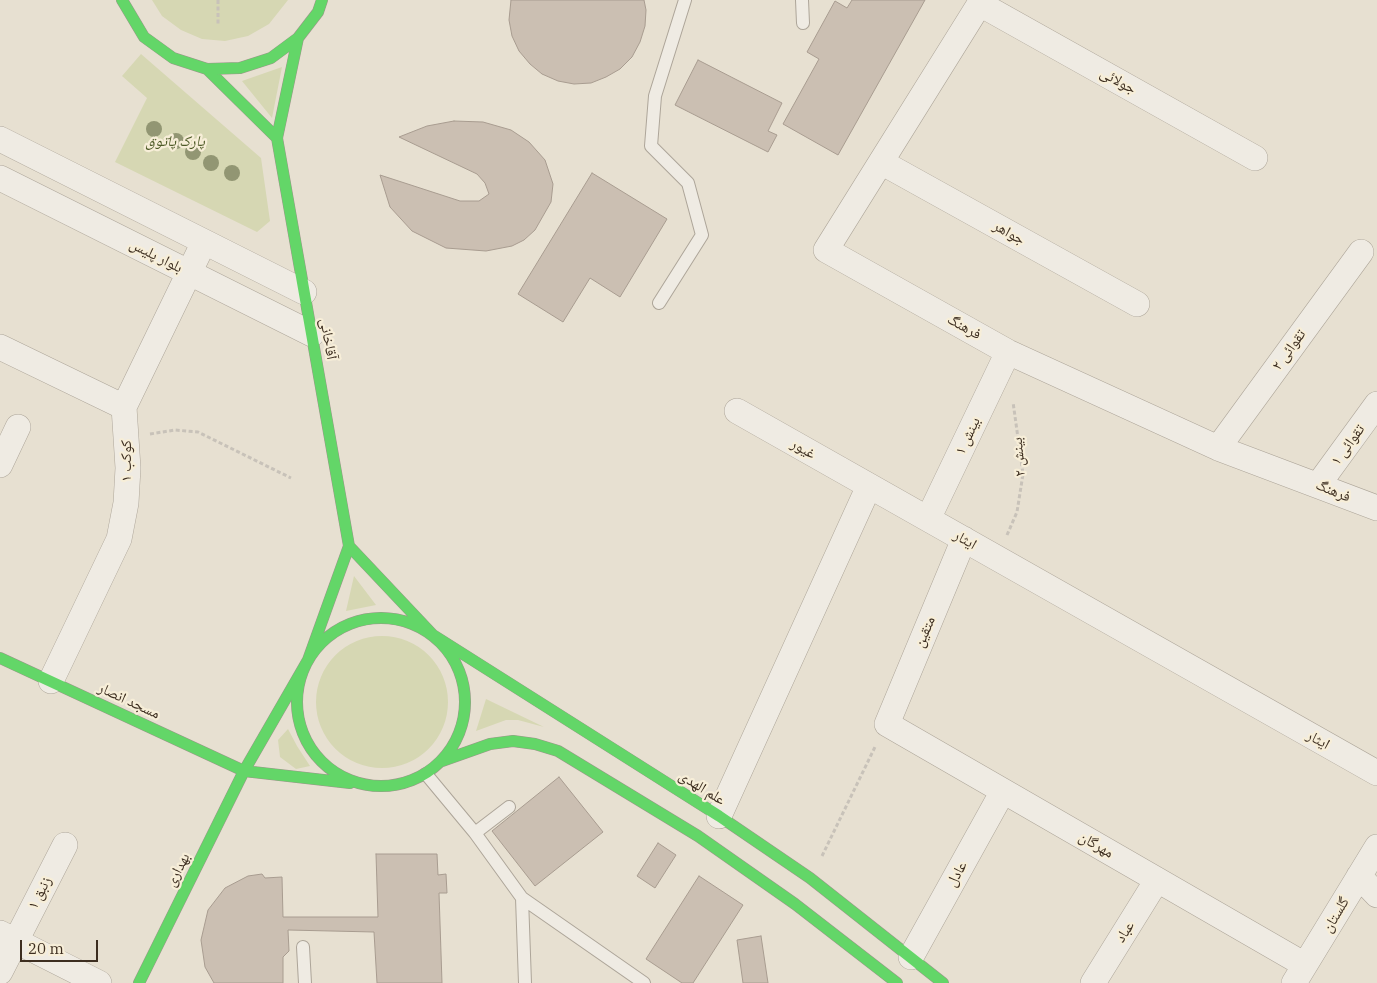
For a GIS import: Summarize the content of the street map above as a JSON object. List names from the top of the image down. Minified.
{"streets":{"street":["جولائی","جواهر","بلوار پلیس","فرهنگ","آقاخانی","تقوائی ۲","بینش ۱","تقوائی ۱","غیور","کوکب ۱","ایثار","متقین","مسجد انصار","علم الهدی","مهرگان","بهداری","عادل","زنبق ۱","گلستان","عباد"],"path":["بینش ۲"]},"crossings":[["جولائی","فرهنگ"],["جواهر","فرهنگ"],["بلوار پلیس","آقاخانی"],["فرهنگ","تقوائی ۲"],["فرهنگ","بینش ۱"],["فرهنگ","تقوائی ۱"],["بینش ۱","ایثار"],["غیور","ایثار"],["بینش ۲","ایثار"],["کوکب ۱","مسجد انصار"],["ایثار","متقین"],["متقین","مهرگان"],["مسجد انصار","علم الهدی"],["مسجد انصار","بهداری"],["علم الهدی","بهداری"],["علم الهدی","عادل"],["مهرگان","عادل"],["مهرگان","گلستان"],["مهرگان","عباد"]],"parks":["پارک پاتوق"],"scale_bar":"20 m"}
